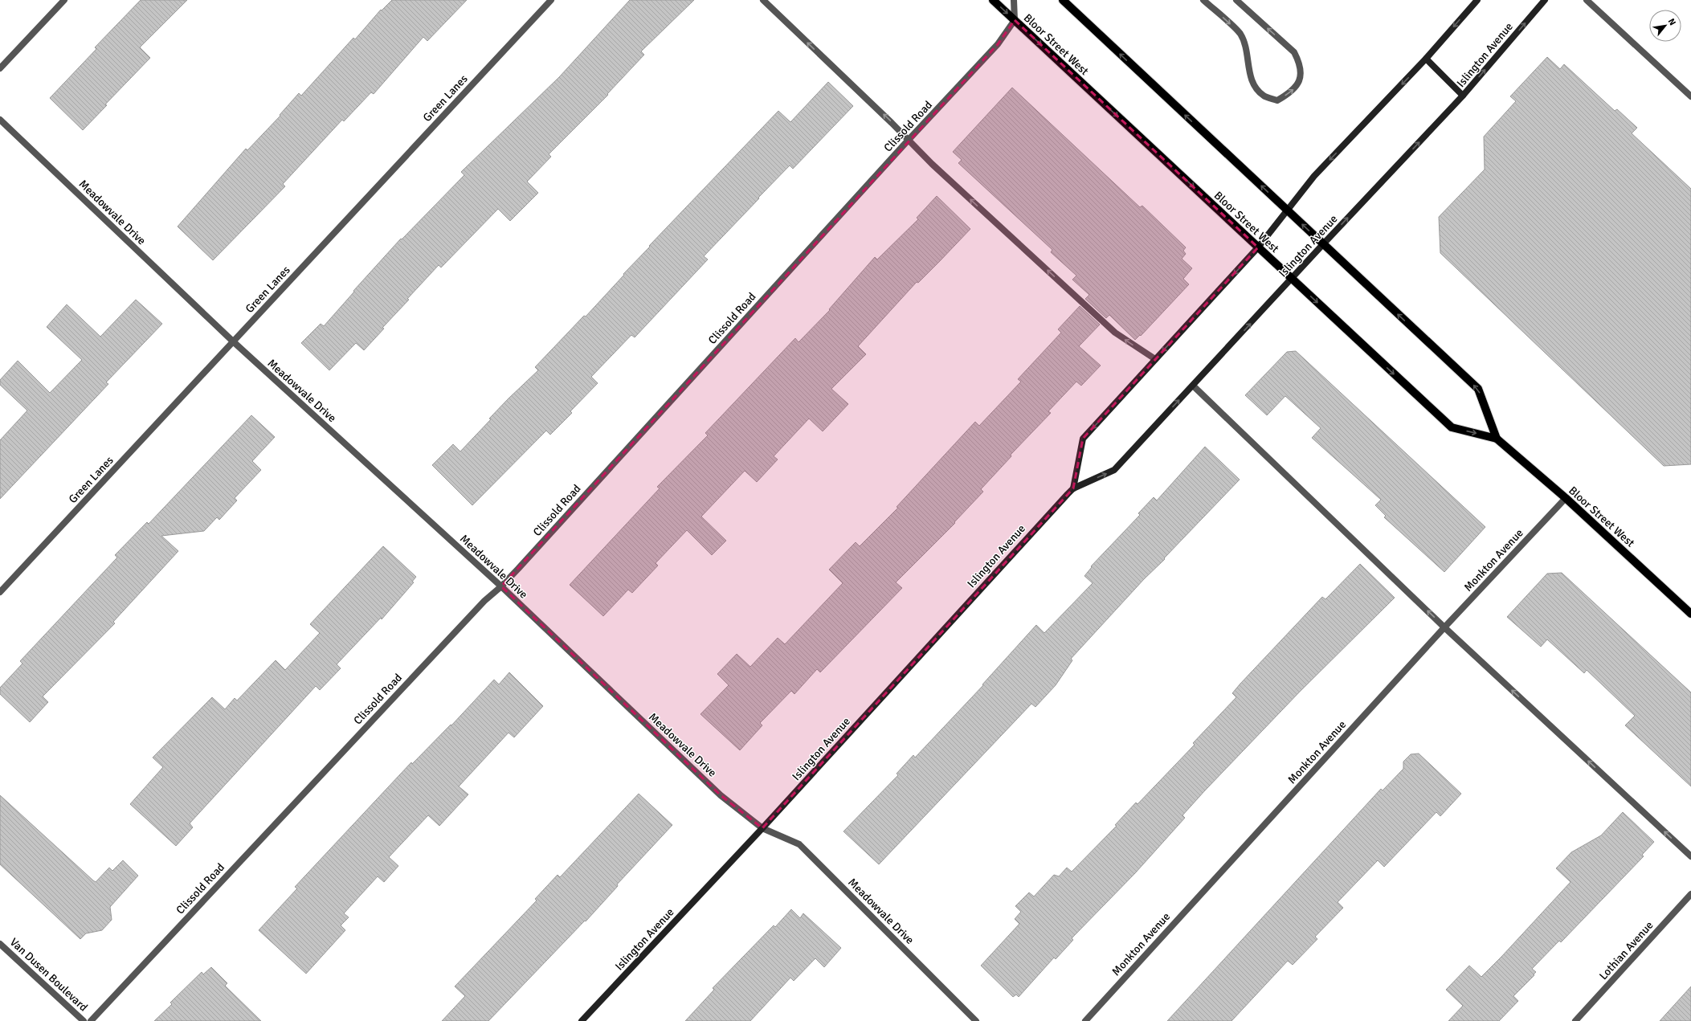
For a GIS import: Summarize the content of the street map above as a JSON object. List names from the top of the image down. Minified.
{"streets":{"main road":["Bloor Street West","Islington Avenue"],"street":["Green Lanes","Clissold Road","Meadowvale Drive","Monkton Avenue","Lothian Avenue","Van Dusen Boulevard"]},"crossings":[["Bloor Street West","Islington Avenue"],["Bloor Street West","Clissold Road"],["Bloor Street West","Monkton Avenue"],["Islington Avenue","Meadowvale Drive"],["Green Lanes","Meadowvale Drive"],["Clissold Road","Meadowvale Drive"]],"north":"top right"}
